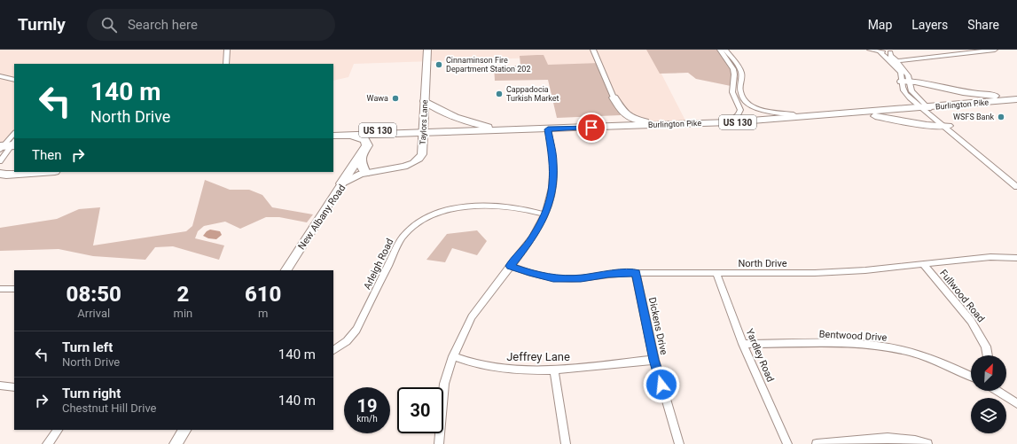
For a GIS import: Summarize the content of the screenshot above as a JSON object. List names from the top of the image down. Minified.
{"streets":{"highway":["Burlington Pike","US 130"],"street":["Taylors Lane","New Albany Road","North Drive","Arleigh Road","Fullwood Road","Dickens Drive","Bentwood Drive","Yardley Road","Jeffrey Lane"]},"crossings":[["Burlington Pike","Taylors Lane"],["Taylors Lane","New Albany Road"],["North Drive","Fullwood Road"],["North Drive","Dickens Drive"],["North Drive","Yardley Road"],["Dickens Drive","Jeffrey Lane"],["Bentwood Drive","Yardley Road"]],"places":["Cinnaminson Fire Department Station 202","Cappadocia Turkish Market","Wawa","WSFS Bank"],"north":"top right","page":{"header":"Turnly","search":"Search here","nav":["Map","Layers","Share"],"turn":["140 m","North Drive"],"then":"Then","eta":["08:50","Arrival","2","min","610","m"],"list":[{"name":"Turn left","note":"North Drive","value":"140 m"},{"name":"Turn right","note":"Chestnut Hill Drive","value":"140 m"}],"speed":"19 km/h","limit":"30"}}
